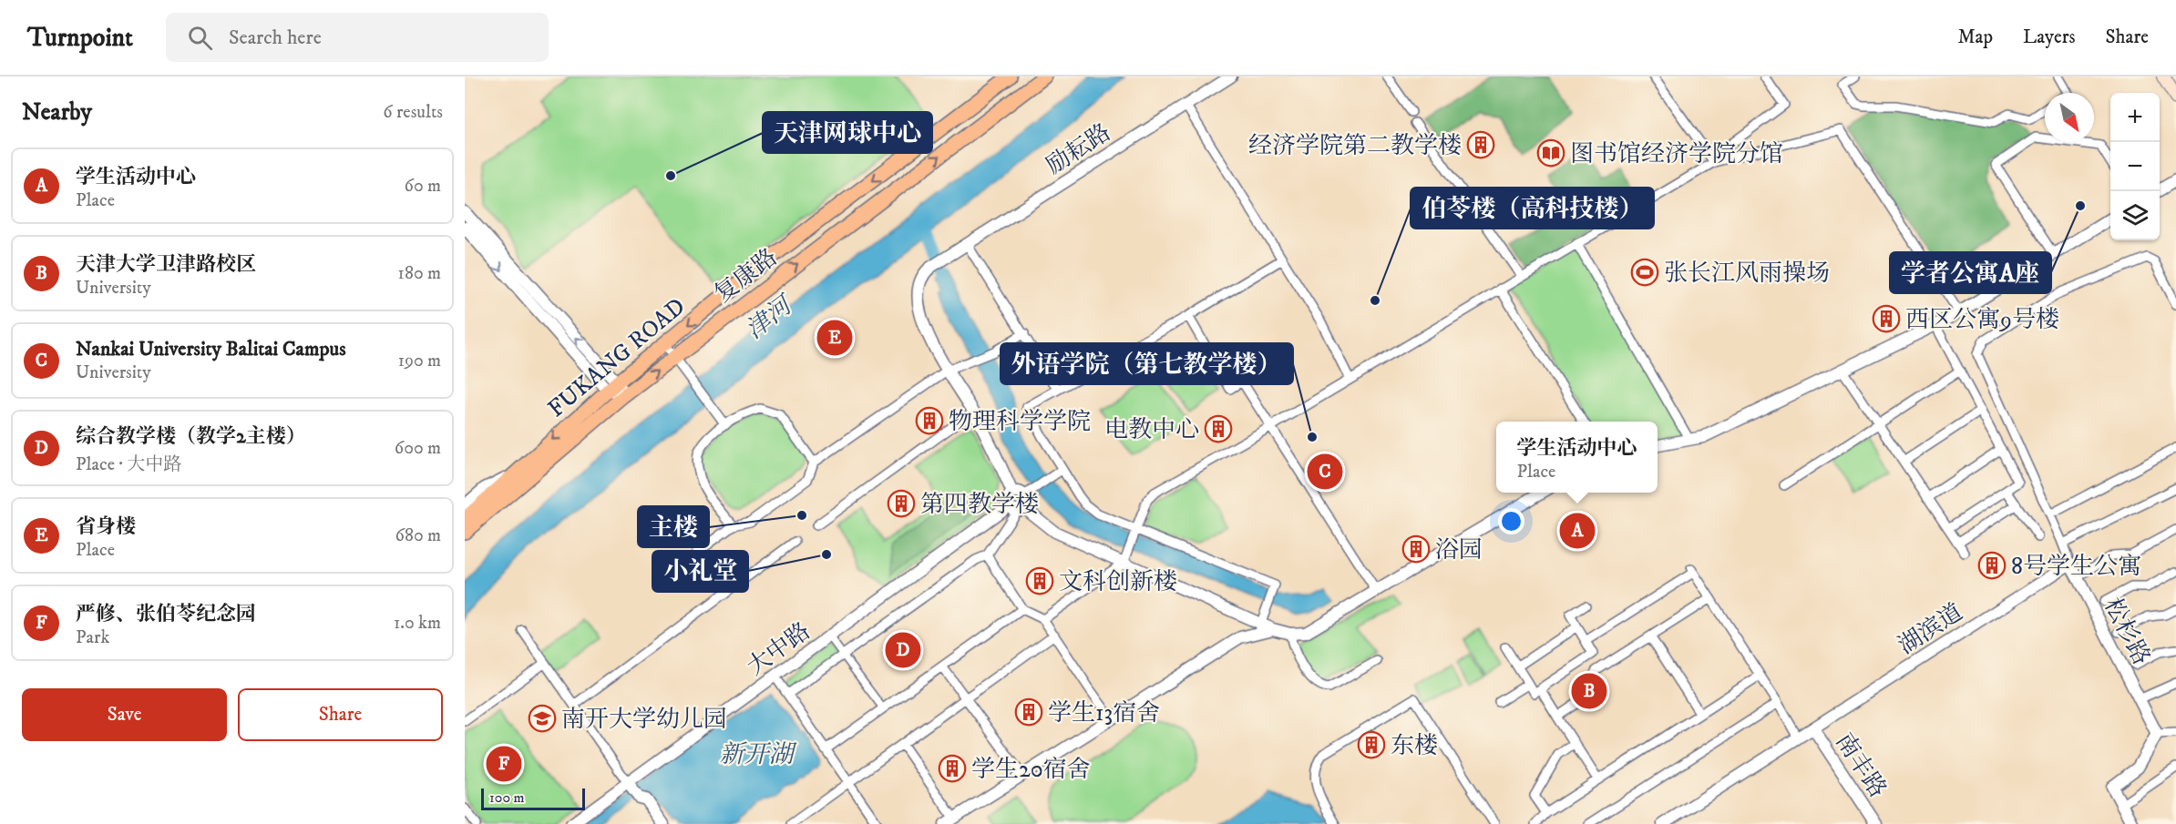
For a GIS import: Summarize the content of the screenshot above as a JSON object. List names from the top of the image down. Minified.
{"streets":{"highway":["复康路","FUKANG ROAD"],"street":["励耘路","湖滨道","松杉路","大中路","南丰路"]},"crossings":[["复康路","FUKANG ROAD"],["湖滨道","松杉路"],["湖滨道","南丰路"]],"one_way":["复康路","FUKANG ROAD"],"water":["津河","新开湖"],"places":{"building":["经济学院第二教学楼","西区公寓9号楼","物理科学学院","电教中心","第四教学楼","浴园","8号学生公寓","文科创新楼","学生13宿舍","东楼","学生20宿舍"],"library":["图书馆经济学院分馆"],"other":["天津网球中心","学者公寓A座","伯苓楼（高科技楼）","外语学院（第七教学楼）","主楼","小礼堂"],"sports":["张长江风雨操场"],"school or university":["南开大学幼儿园"]},"scale_bar":"100 m","north":"bottom right","page":{"header":"Turnpoint","search":"Search here","nav":["Map","Layers","Share"],"heading":["Nearby","6 results"],"map_buttons":["+","−"],"list":[{"mark":"A","name":"学生活动中心","note":"Place","value":"60 m"},{"mark":"B","name":"天津大学卫津路校区","note":"University","value":"180 m"},{"mark":"C","name":"Nankai University Balitai Campus","note":"University","value":"190 m"},{"mark":"D","name":"综合教学楼（教学2主楼）","note":"Place · 大中路","value":"600 m"},{"mark":"E","name":"省身楼","note":"Place","value":"680 m"},{"mark":"F","name":"严修、张伯苓纪念园","note":"Park","value":"1.0 km"}],"pins":["E","C","A","D","B","F"],"popup":["学生活动中心","Place"],"buttons":["Save","Share"],"scale":"100 m"}}
